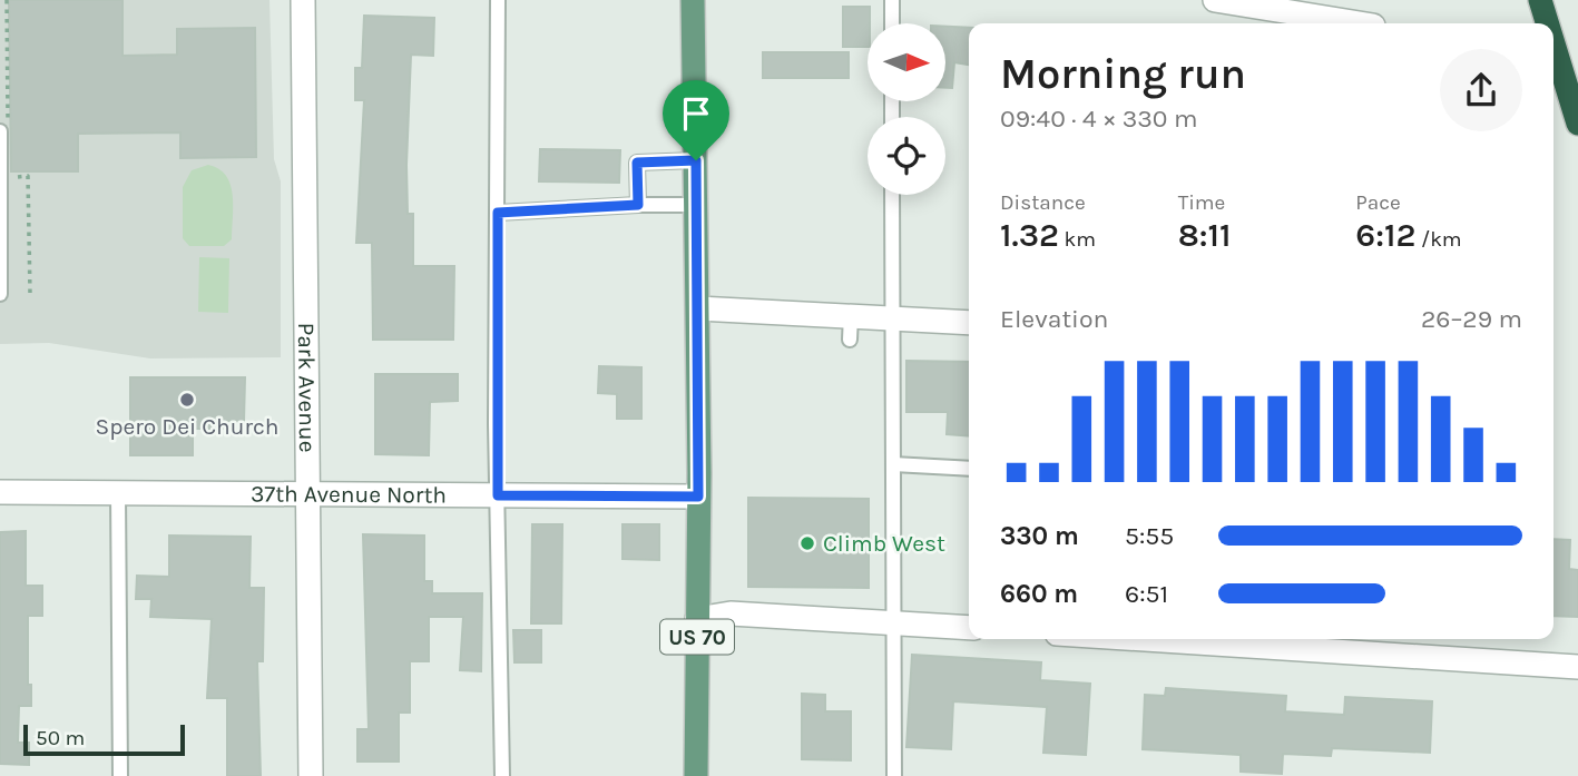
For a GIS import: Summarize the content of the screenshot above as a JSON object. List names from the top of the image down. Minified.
{"streets":{"main road":["US 70"],"street":["Park Avenue","37th Avenue North"]},"crossings":[["Park Avenue","37th Avenue North"],["37th Avenue North","US 70"]],"places":["Spero Dei Church","Climb West"],"scale_bar":"50 m","north":"right","page":{"heading":["Morning run","09:40 · 4 × 330 m"],"stats":[["Distance","1.32 km"],["Time","8:11"],["Pace","6:12 /km"]],"chart":["Elevation","26–29 m"],"list":[{"name":"330 m","note":"5:55"},{"name":"660 m","note":"6:51"}],"scale":"50 m"}}
